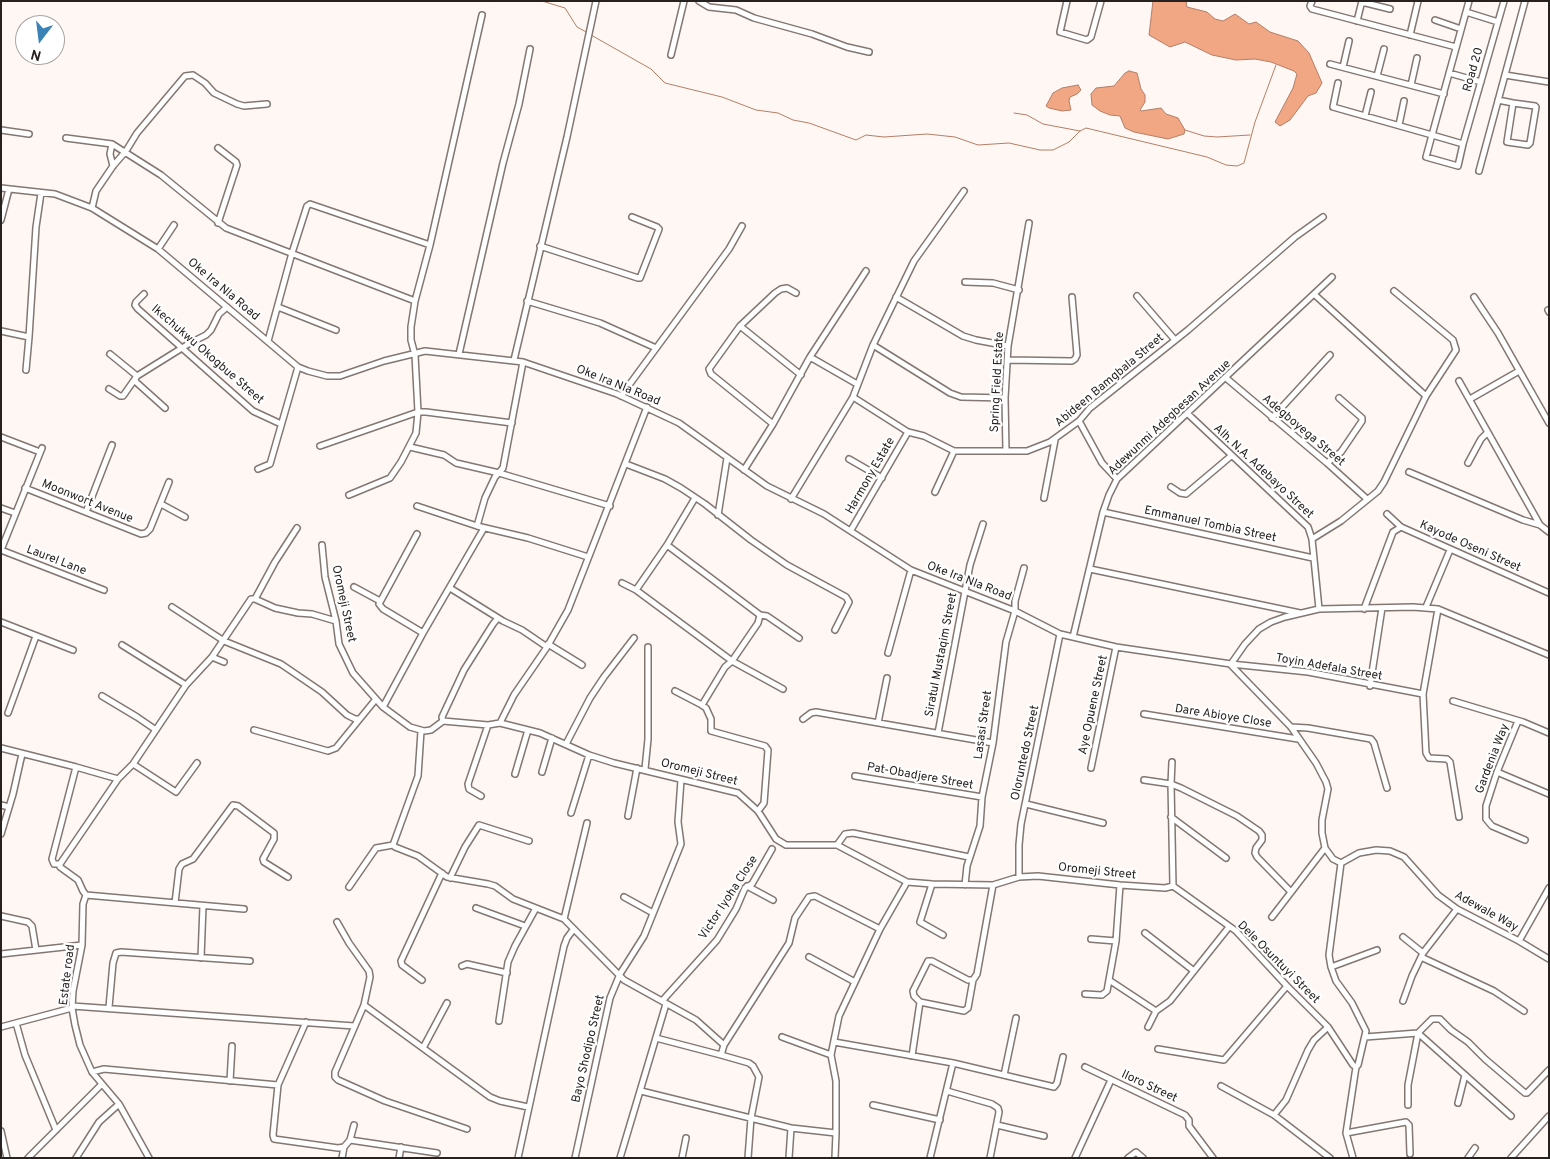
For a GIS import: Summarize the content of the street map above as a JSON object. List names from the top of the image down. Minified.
{"streets":{"street":["Road 20","Oke Ira Nla Road","Ikechukwu Okogbue Street","Abideen Bamgbala Street","Spring Field Estate","Adewunmi Adegbesan Avenue","Adegboyega Street","Alh. N.A. Adebayo Street","Harmony Estate","Moonwort Avenue","Emmanuel Tombia Street","Kayode Oseni Street","Laurel Lane","Oromeji Street","Siratul Mustaqim Street","Toyin Adefala Street","Aye Opuene Street","Dare Abioye Close","Lasasi Street","Oloruntedo Street","Gardenia Way","Pat-Obadjere Street","Victor Iyoha Close","Adewale Way","Dele Osuntuyi Street","Estate road","Bayo Shodipo Street","Iloro Street"]},"crossings":[["Oke Ira Nla Road","Adewunmi Adegbesan Avenue"],["Oke Ira Nla Road","Harmony Estate"],["Oke Ira Nla Road","Siratul Mustaqim Street"],["Oke Ira Nla Road","Toyin Adefala Street"],["Oke Ira Nla Road","Aye Opuene Street"],["Oke Ira Nla Road","Lasasi Street"],["Oke Ira Nla Road","Oloruntedo Street"],["Abideen Bamgbala Street","Spring Field Estate"],["Abideen Bamgbala Street","Harmony Estate"],["Adewunmi Adegbesan Avenue","Adegboyega Street"],["Adewunmi Adegbesan Avenue","Alh. N.A. Adebayo Street"],["Adewunmi Adegbesan Avenue","Emmanuel Tombia Street"],["Alh. N.A. Adebayo Street","Emmanuel Tombia Street"],["Oromeji Street","Lasasi Street"],["Oromeji Street","Oloruntedo Street"],["Oromeji Street","Dele Osuntuyi Street"],["Oromeji Street","Bayo Shodipo Street"],["Lasasi Street","Pat-Obadjere Street"]],"north":"bottom"}
